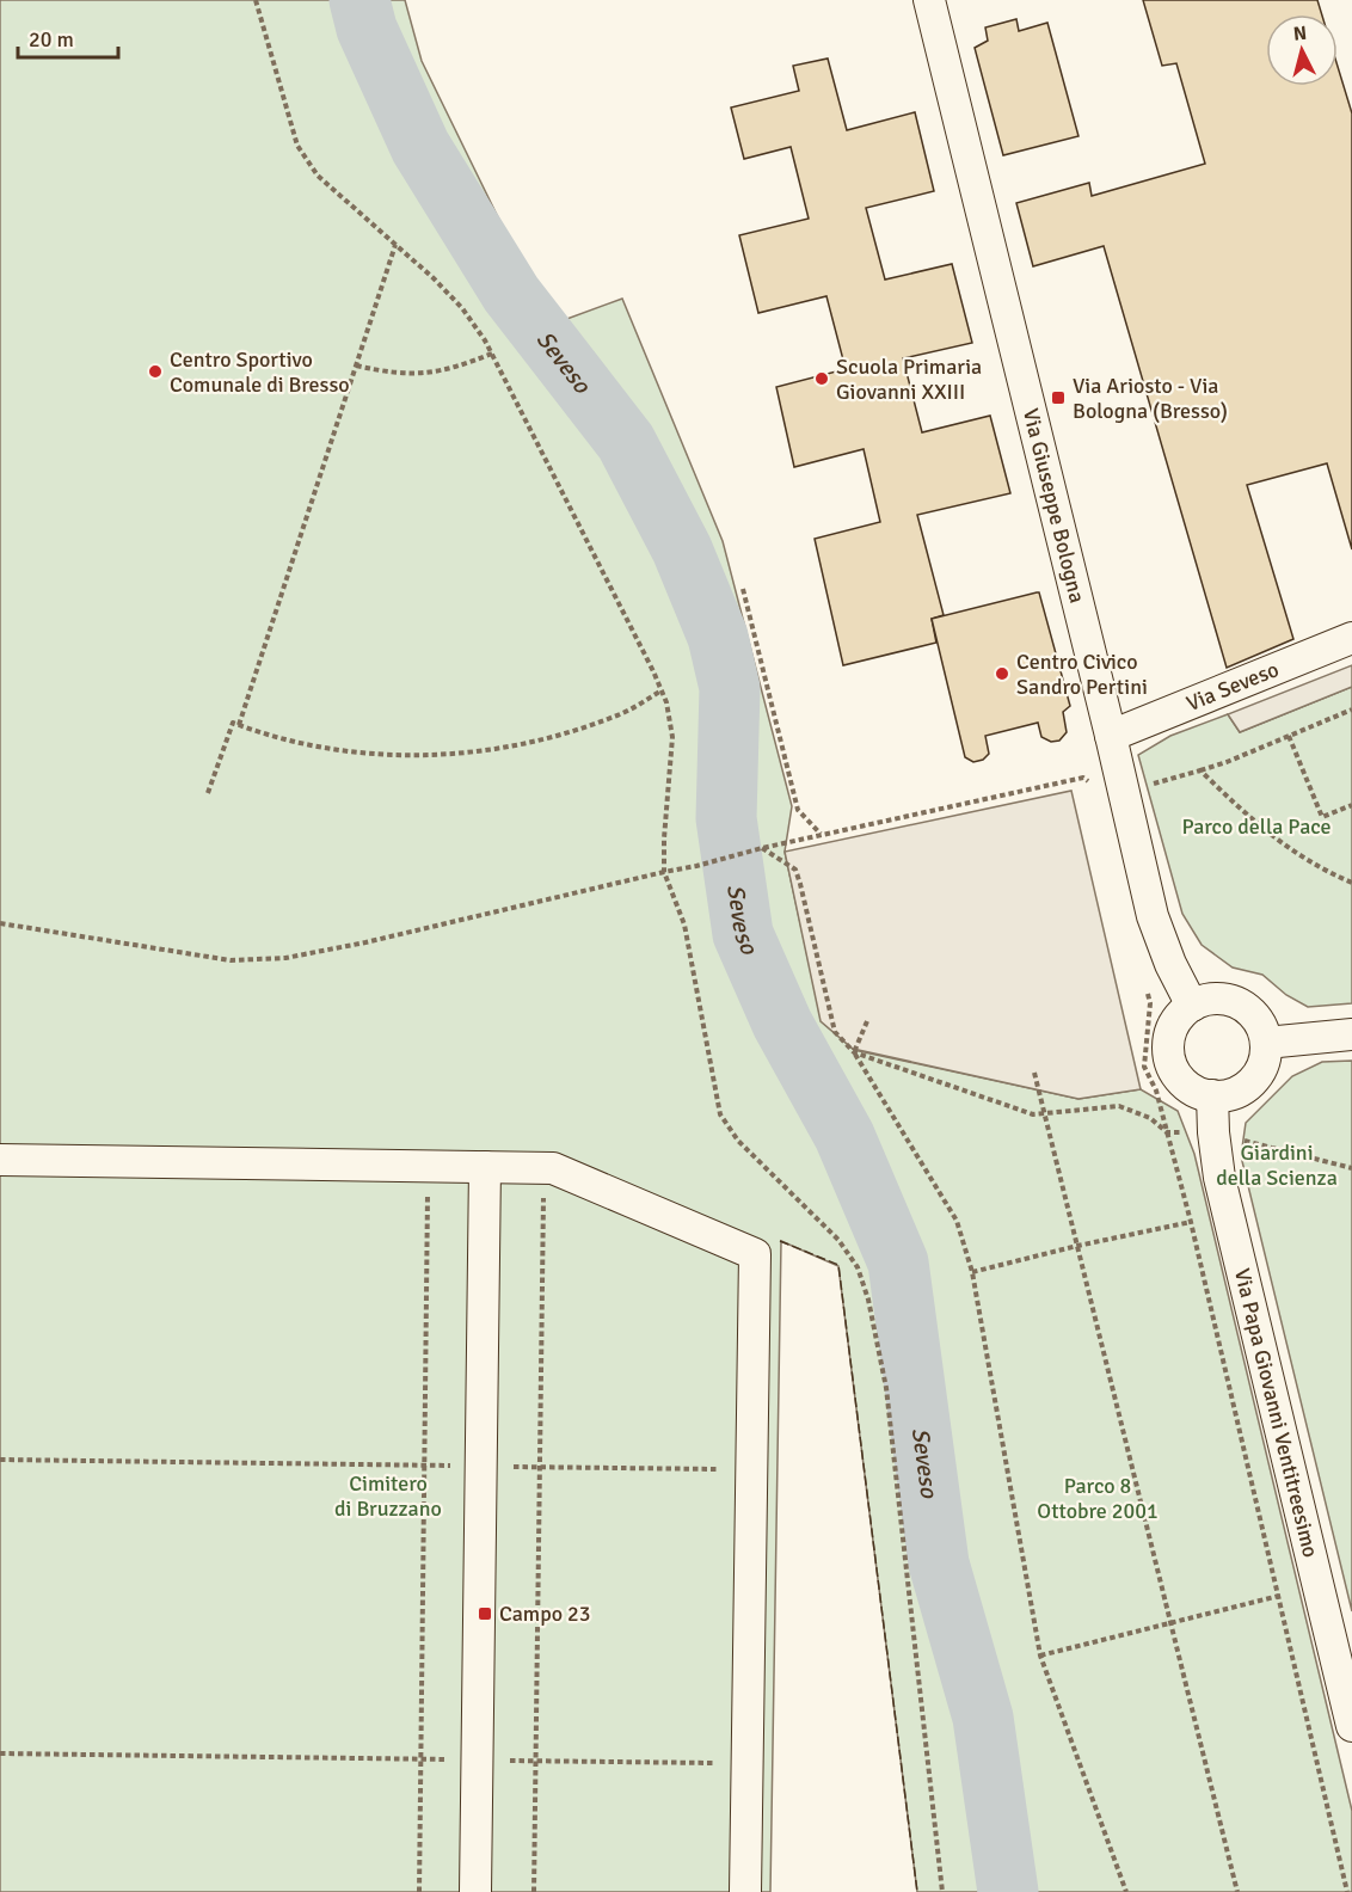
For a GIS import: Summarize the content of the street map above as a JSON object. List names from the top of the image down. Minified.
{"streets":{"street":["Via Giuseppe Bologna","Via Seveso","Via Papa Giovanni Ventitreesimo"]},"crossings":[["Via Giuseppe Bologna","Via Seveso"],["Via Giuseppe Bologna","Via Papa Giovanni Ventitreesimo"]],"water":["Seveso"],"parks":["Parco della Pace","Giardini della Scienza","Cimitero di Bruzzano","Parco 8 Ottobre 2001"],"places":{"other":["Centro Sportivo Comunale di Bresso","Scuola Primaria Giovanni XXIII","Centro Civico Sandro Pertini"],"transit":["Via Ariosto - Via Bologna (Bresso)","Campo 23"]},"scale_bar":"20 m","north":"top"}
